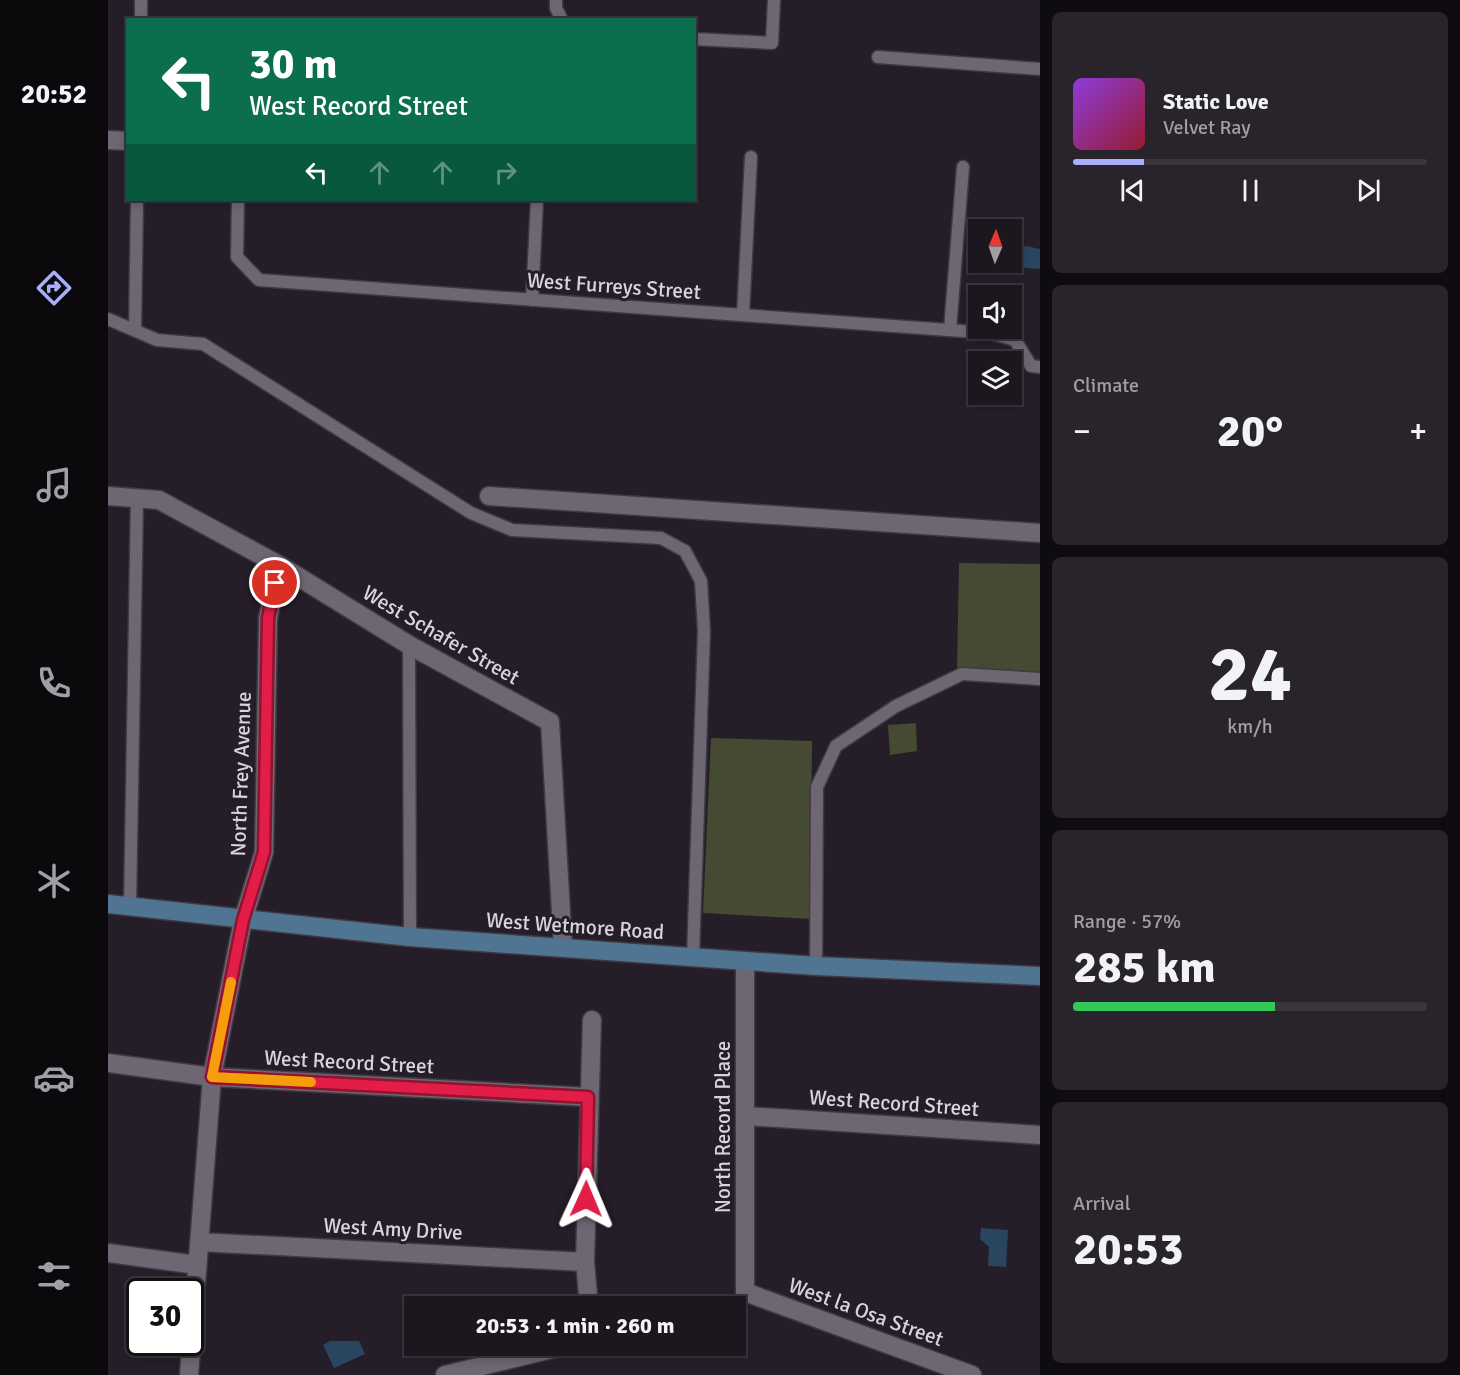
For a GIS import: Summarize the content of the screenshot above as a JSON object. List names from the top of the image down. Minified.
{"streets":{"street":["West Schafer Street","North Frey Avenue","West Wetmore Road","West Record Street","North Record Place","West Amy Drive","West la Osa Street"],"lane":["West Furreys Street"]},"crossings":[["West Schafer Street","North Frey Avenue"],["West Schafer Street","West Wetmore Road"],["North Frey Avenue","West Wetmore Road"],["North Frey Avenue","West Record Street"],["North Frey Avenue","West Amy Drive"],["West Wetmore Road","North Record Place"],["West Record Street","North Record Place"],["North Record Place","West la Osa Street"]],"north":"top","page":{"tabs":"20:52","turn":["30 m","West Record Street"],"song":["Static Love","Velvet Ray"],"tile":["Climate",["24","km/h"],["Range · 57%","285 km"],["Arrival","20:53"]],"heat":["−","20°","+"],"limit":"30","trip":"20:53 · 1 min · 260 m"}}
